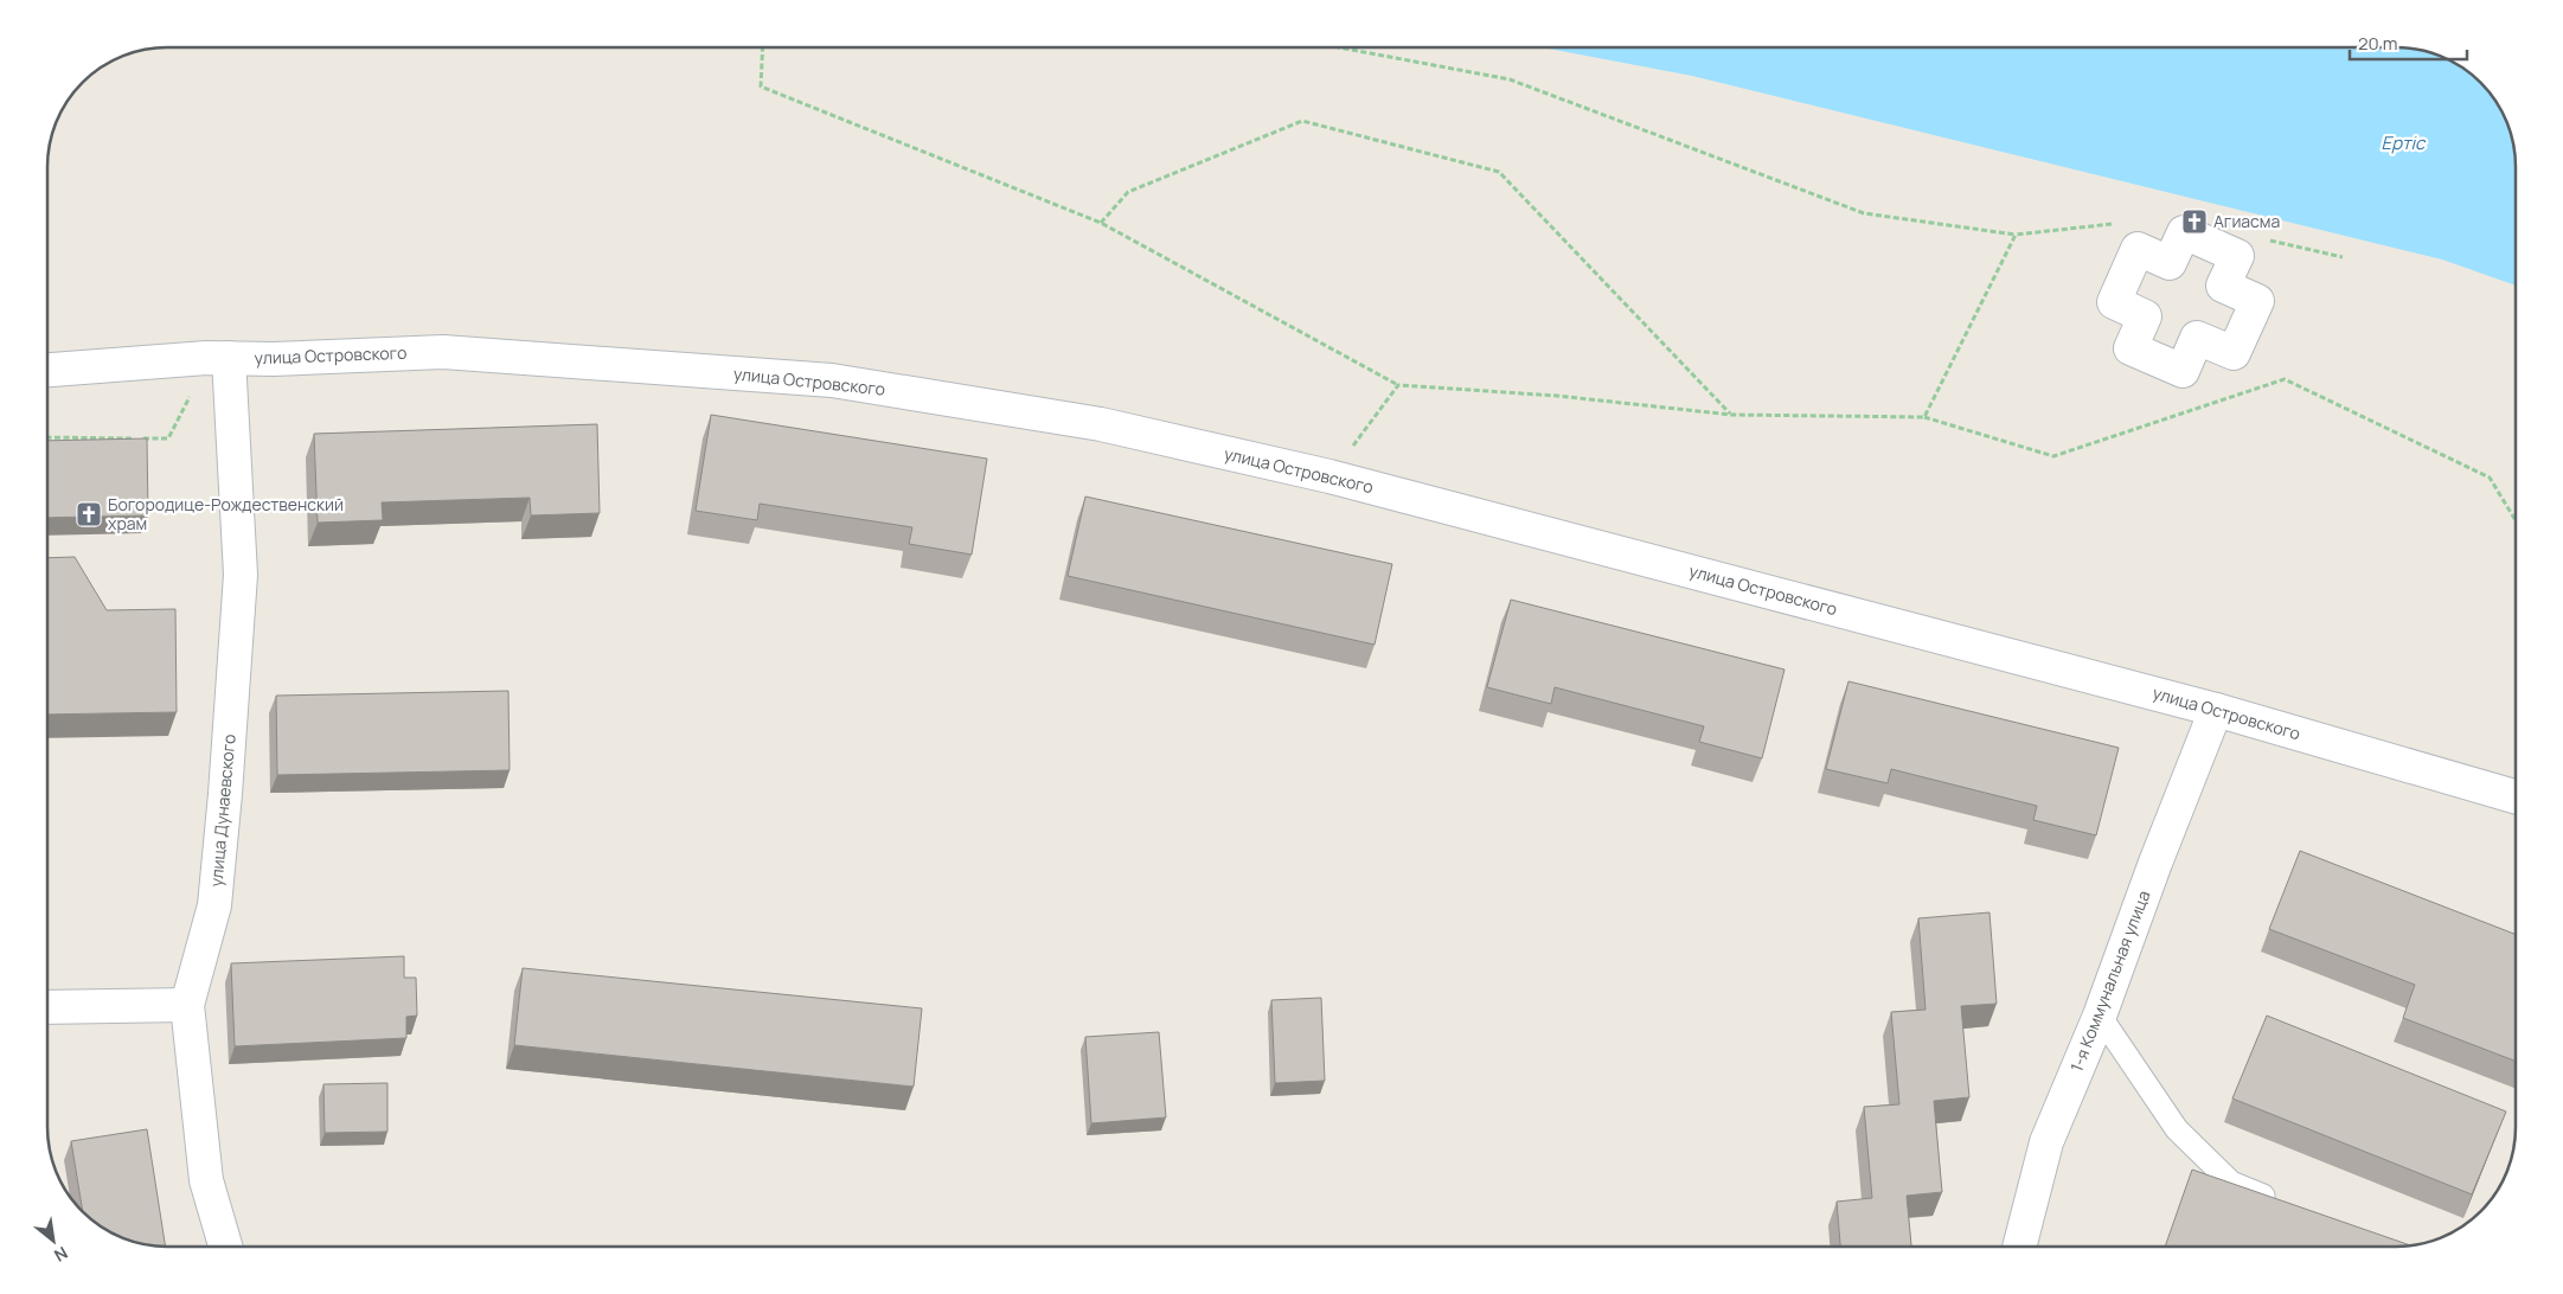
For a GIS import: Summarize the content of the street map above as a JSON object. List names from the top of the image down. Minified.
{"streets":{"main road":["улица Островского","улица Дунаевского","1-я Коммунальная улица"]},"crossings":[["улица Островского","улица Дунаевского"],["улица Островского","1-я Коммунальная улица"]],"water":["Ертіс"],"places":{"church":["Агиасма","Богородице-Рождественский храм"]},"scale_bar":"20 m","north":"bottom right"}
